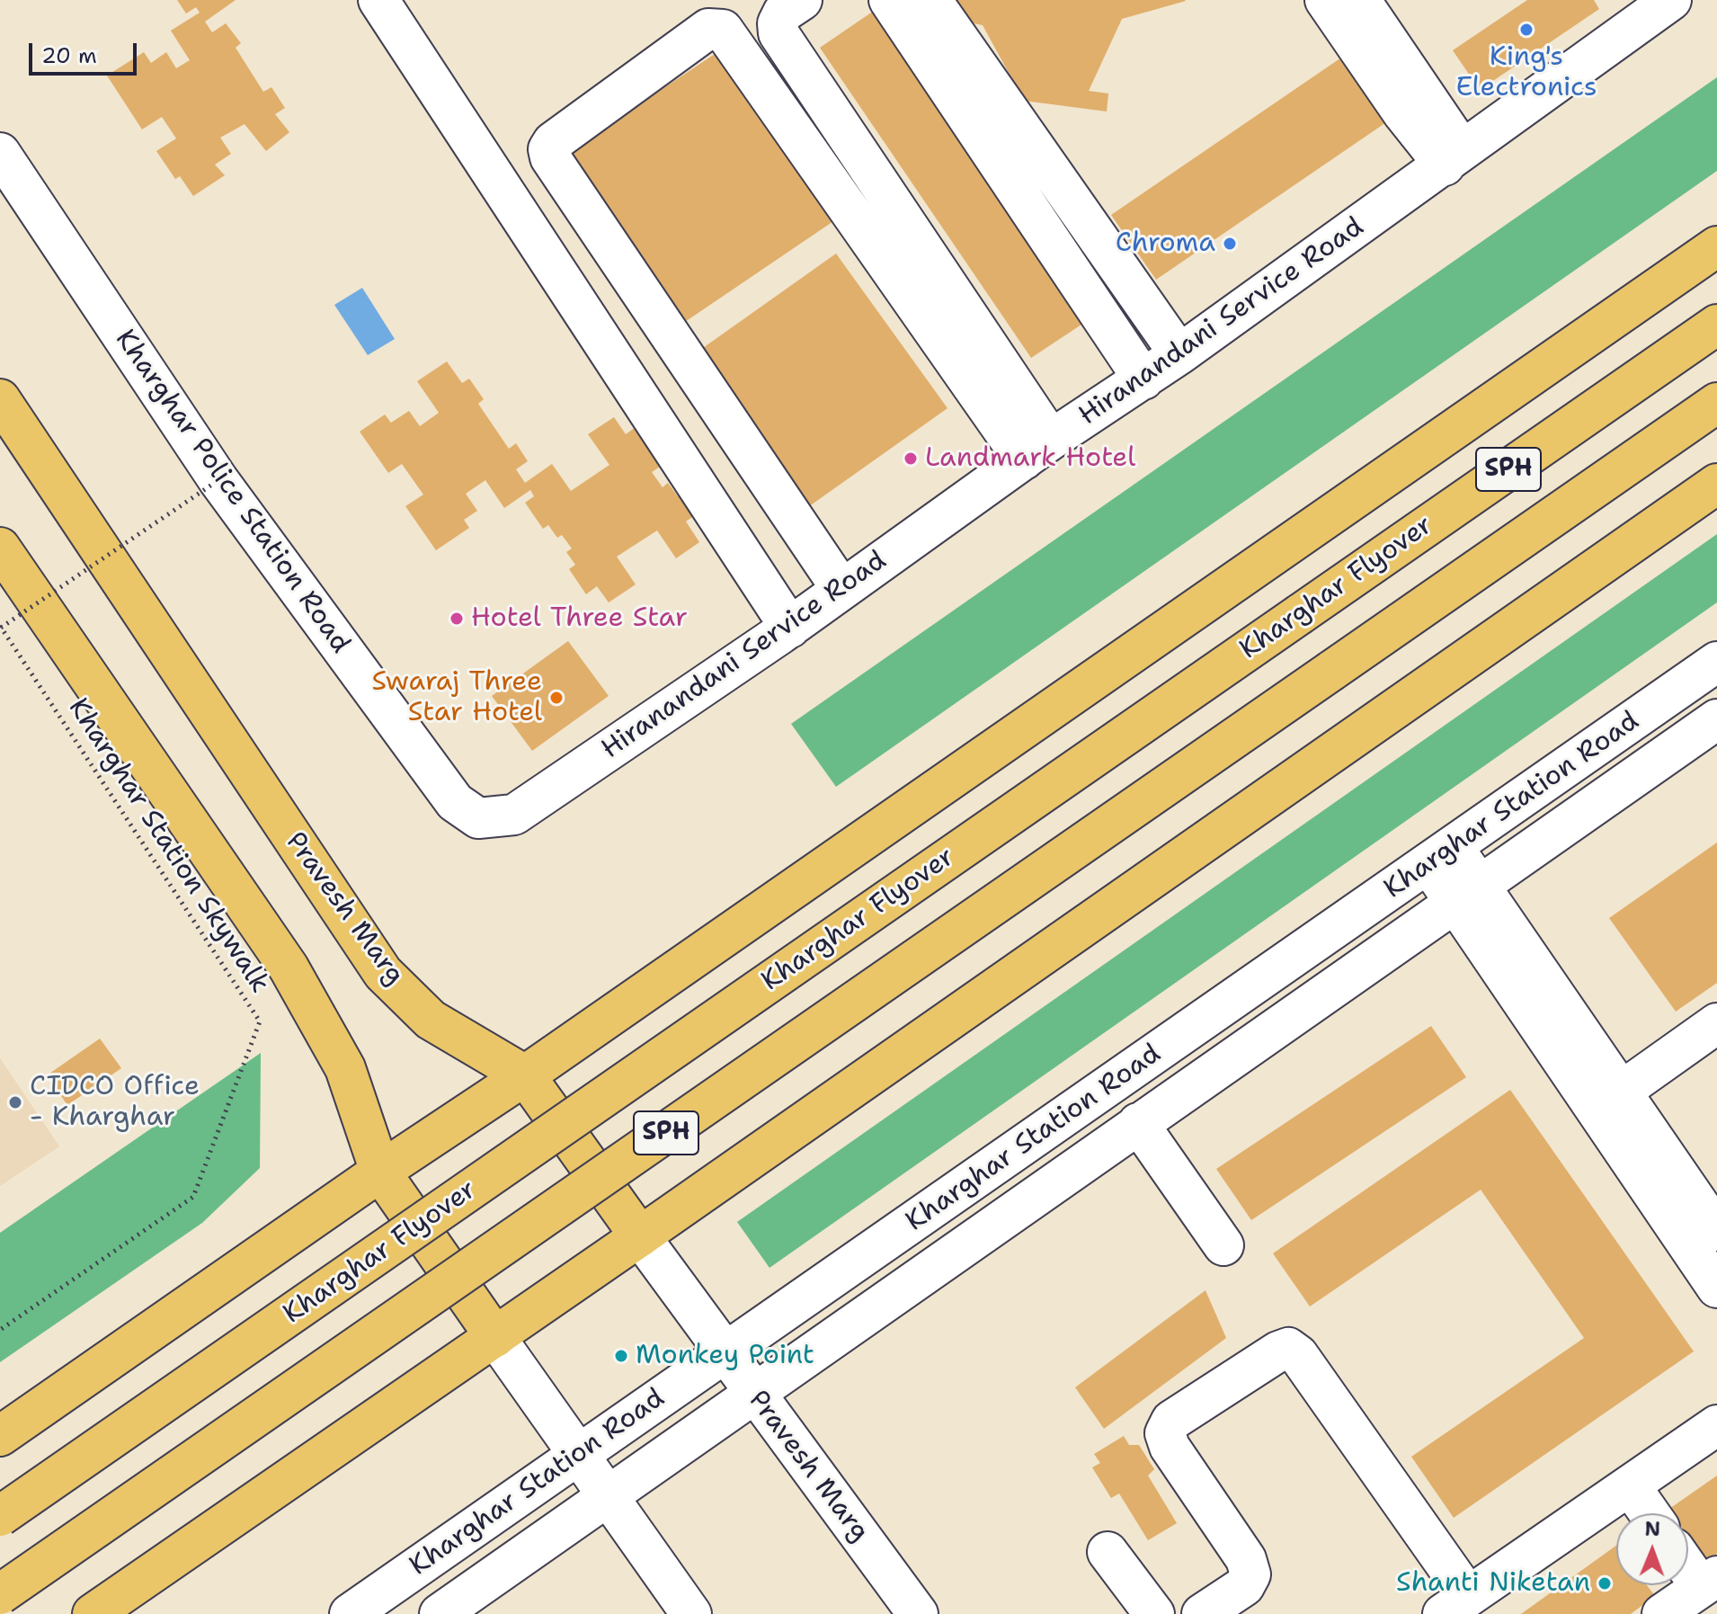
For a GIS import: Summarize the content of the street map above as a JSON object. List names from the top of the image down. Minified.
{"streets":{"main road":["SPH","Kharghar Flyover","Pravesh Marg"],"street":["Hiranandani Service Road","Kharghar Police Station Road","Kharghar Station Road"],"path":["Kharghar Station Skywalk"]},"crossings":[["Hiranandani Service Road","Kharghar Police Station Road"],["Kharghar Police Station Road","Kharghar Station Skywalk"],["Kharghar Station Road","Pravesh Marg"]],"places":["King's Electronics","Chroma","Landmark Hotel","Hotel Three Star","Swaraj Three Star Hotel","CIDCO Office - Kharghar","Monkey Point","Shanti Niketan"],"scale_bar":"20 m","north":"top"}
